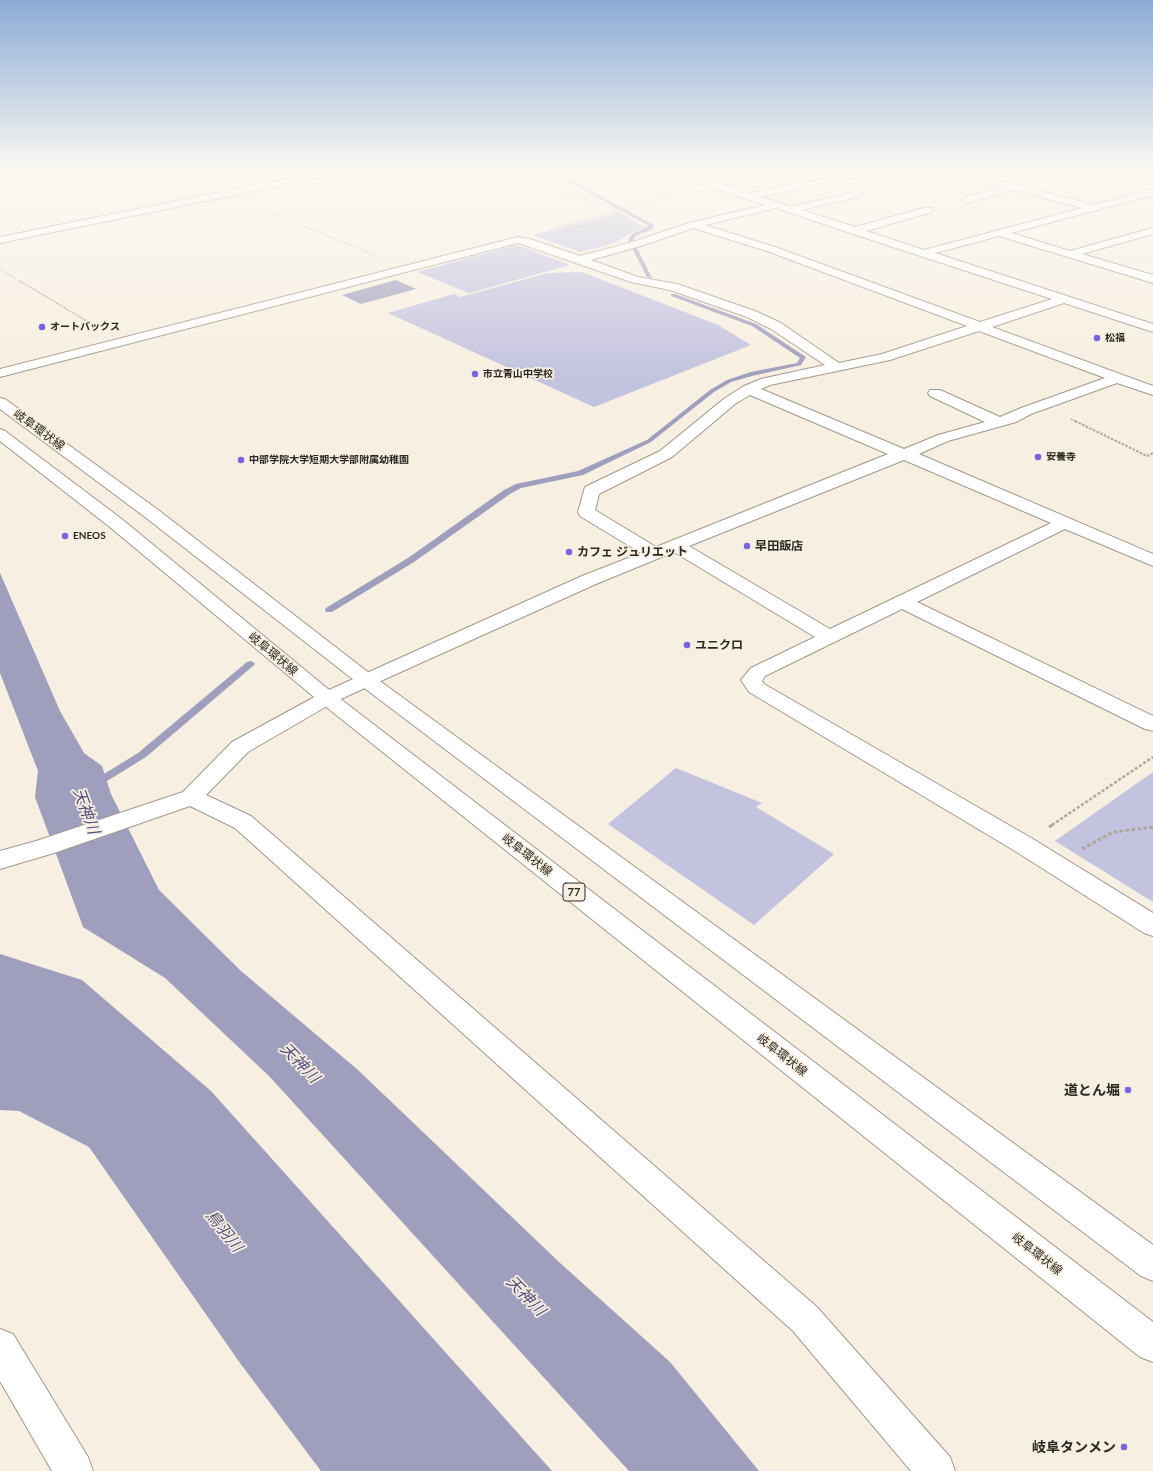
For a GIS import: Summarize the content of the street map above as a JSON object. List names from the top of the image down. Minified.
{"streets":{"street":["岐阜環状線","77"]},"water":["天神川","鳥羽川"],"places":["オートバックス","松福","市立青山中学校","安養寺","中部学院大学短期大学部附属幼稚園","ENEOS","早田飯店","カフェ ジュリエット","ユニクロ","道とん堀","岐阜タンメン"]}
